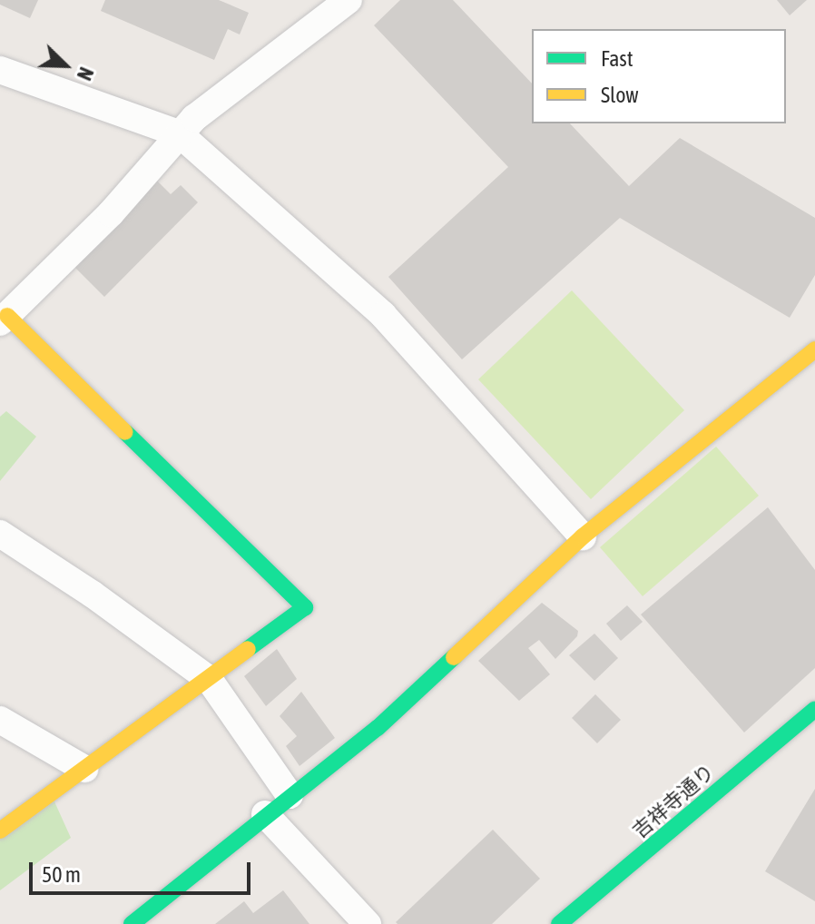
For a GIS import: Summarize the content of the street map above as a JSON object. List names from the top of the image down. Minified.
{"streets":{"street":["吉祥寺通り"]},"legend":["Fast","Slow"],"scale_bar":"50 m","north":"bottom right"}
